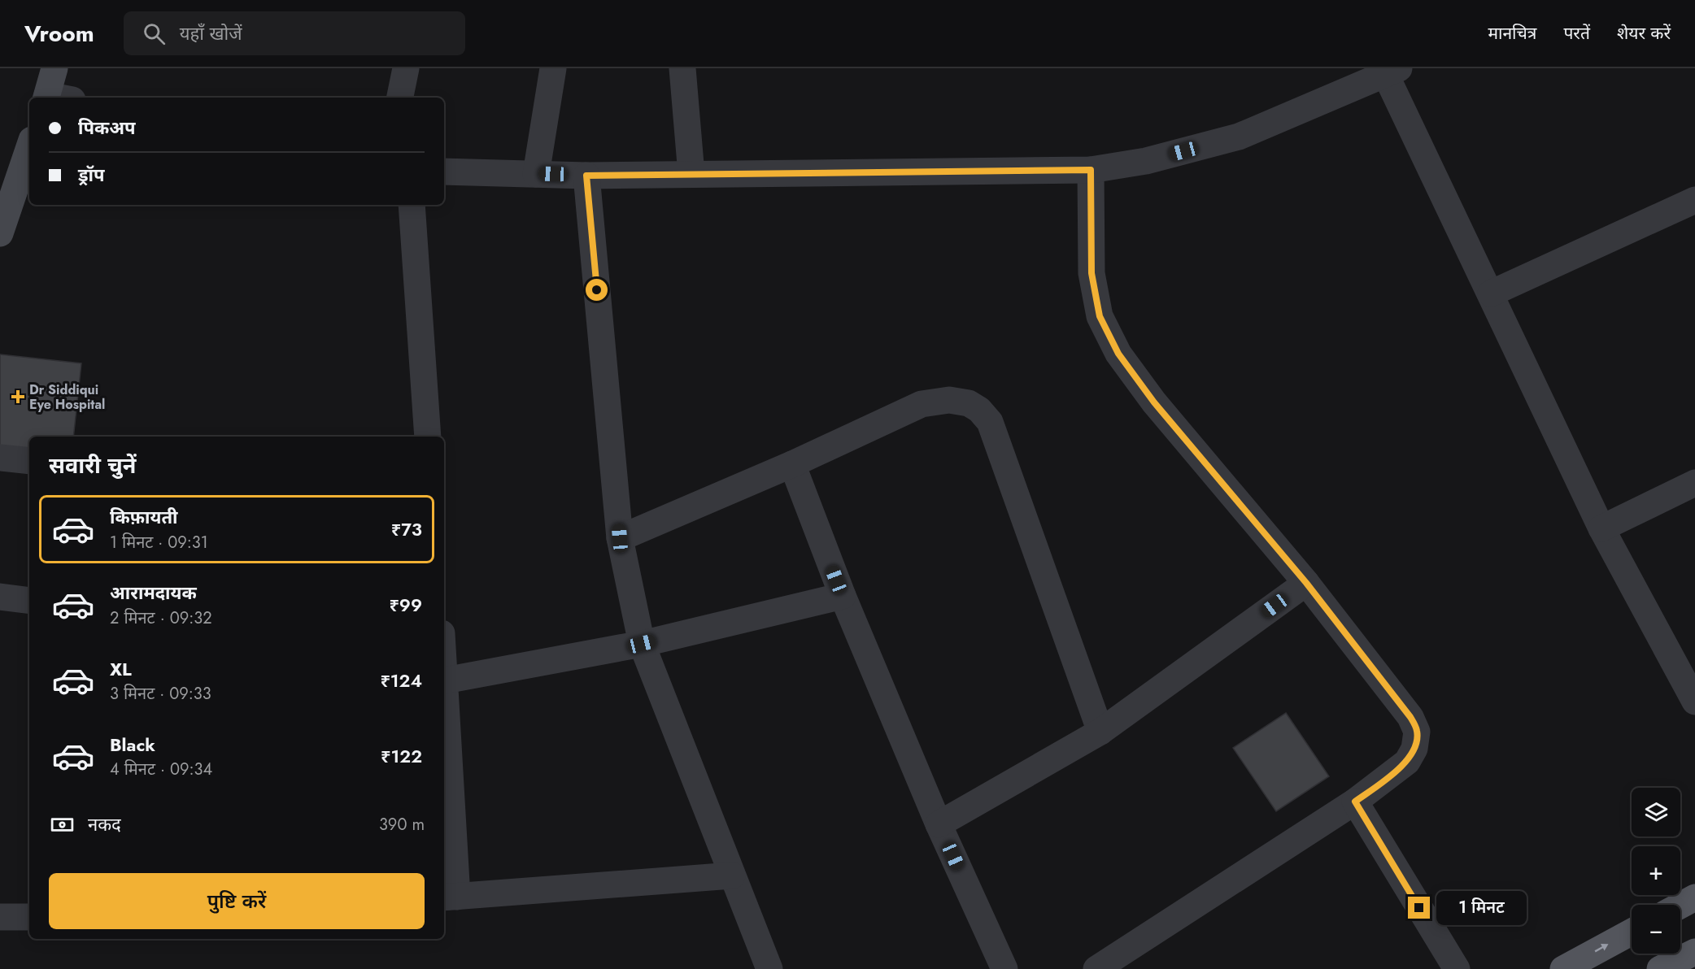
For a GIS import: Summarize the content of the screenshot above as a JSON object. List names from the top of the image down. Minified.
{"places":{"health":["Dr Siddiqui Eye Hospital"]},"page":{"header":"Vroom","search":"यहाँ खोजें","nav":["मानचित्र","परतें","शेयर करें"],"banner":["पिकअप","ड्रॉप"],"heading":"सवारी चुनें","list":[{"name":"किफ़ायती","note":"1 मिनट · 09:31","value":"₹73"},{"name":"आरामदायक","note":"2 मिनट · 09:32","value":"₹99"},{"name":"XL","note":"3 मिनट · 09:33","value":"₹124"},{"name":"Black","note":"4 मिनट · 09:34","value":"₹122"}],"map_buttons":["+","−"],"pay":["नकद","390 m"],"buttons":"पुष्टि करें","bubble":"1 मिनट"}}
